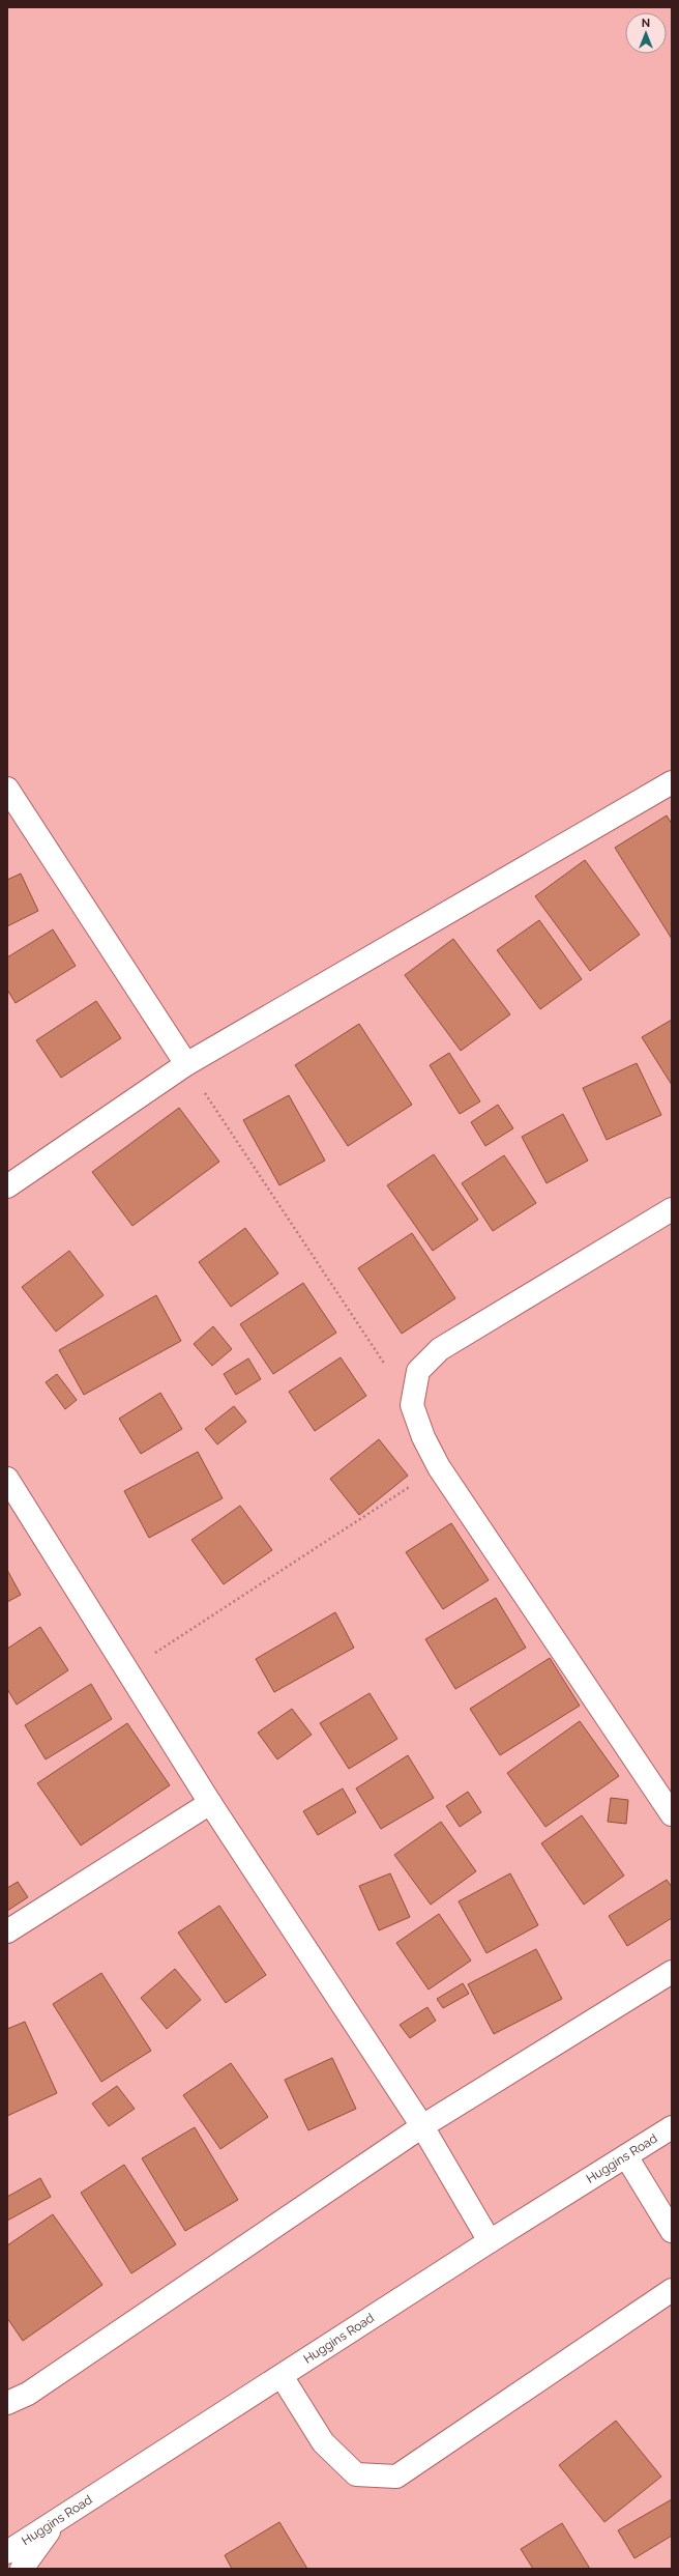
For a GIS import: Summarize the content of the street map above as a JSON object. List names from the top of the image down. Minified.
{"streets":{"street":["Huggins Road"]},"north":"top"}
